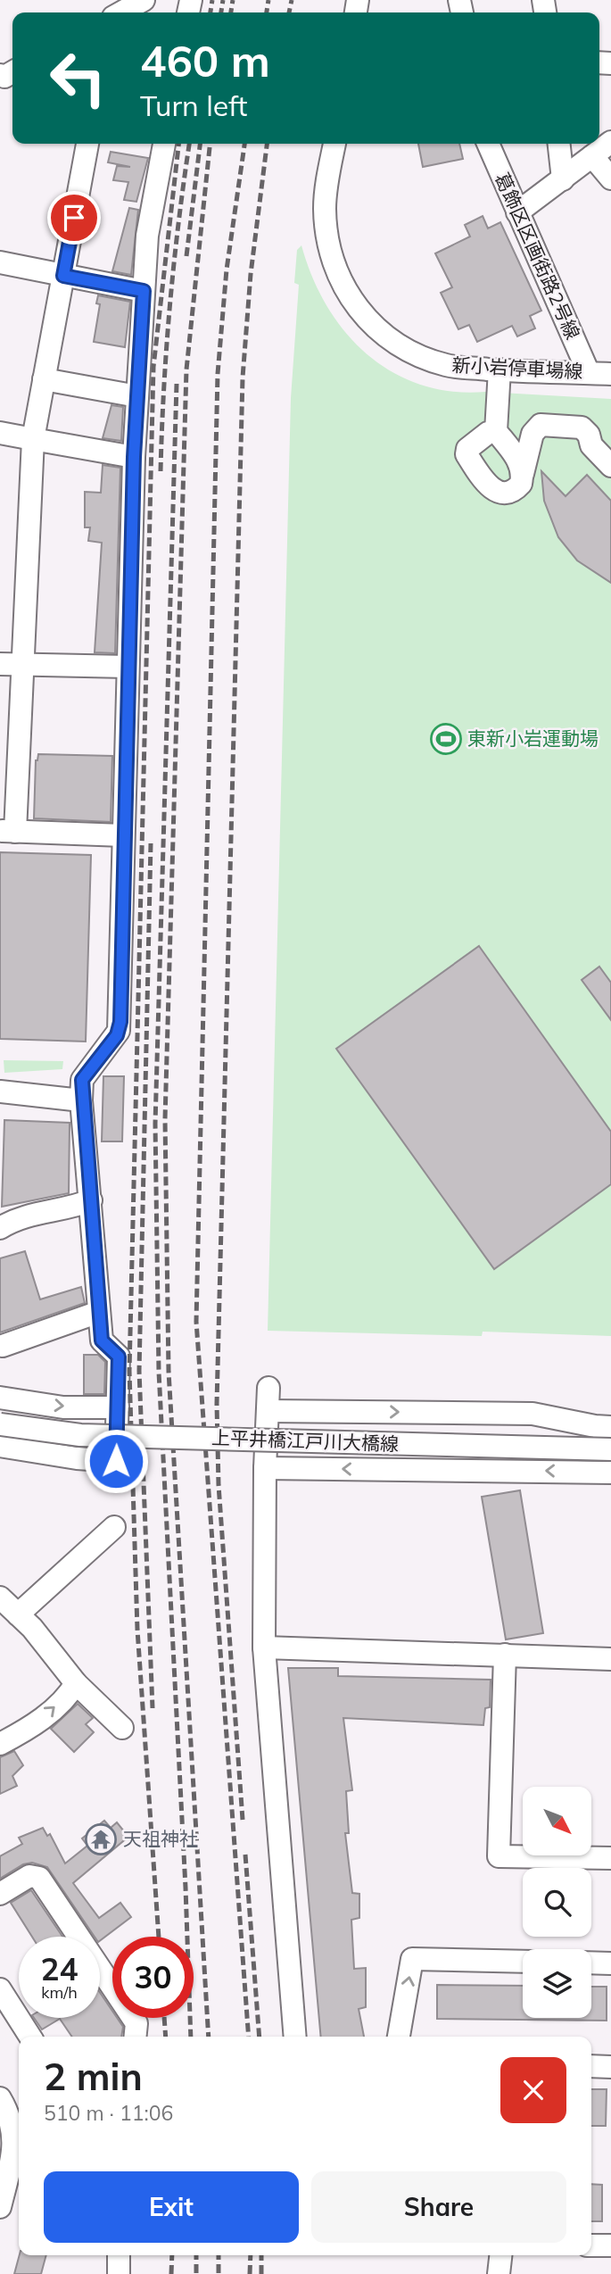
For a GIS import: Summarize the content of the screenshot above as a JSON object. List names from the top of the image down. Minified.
{"streets":{"street":["葛飾区区画街路2号線","新小岩停車場線","上平井橋江戸川大橋線"]},"crossings":[["葛飾区区画街路2号線","新小岩停車場線"]],"places":{"sports":["東新小岩運動場"],"temple":["天祖神社"]},"north":"bottom right","page":{"turn":["460 m","Turn left"],"speed":"24 km/h","limit":"30","heading":["2 min","510 m · 11:06"],"buttons":["Exit","Share"]}}
